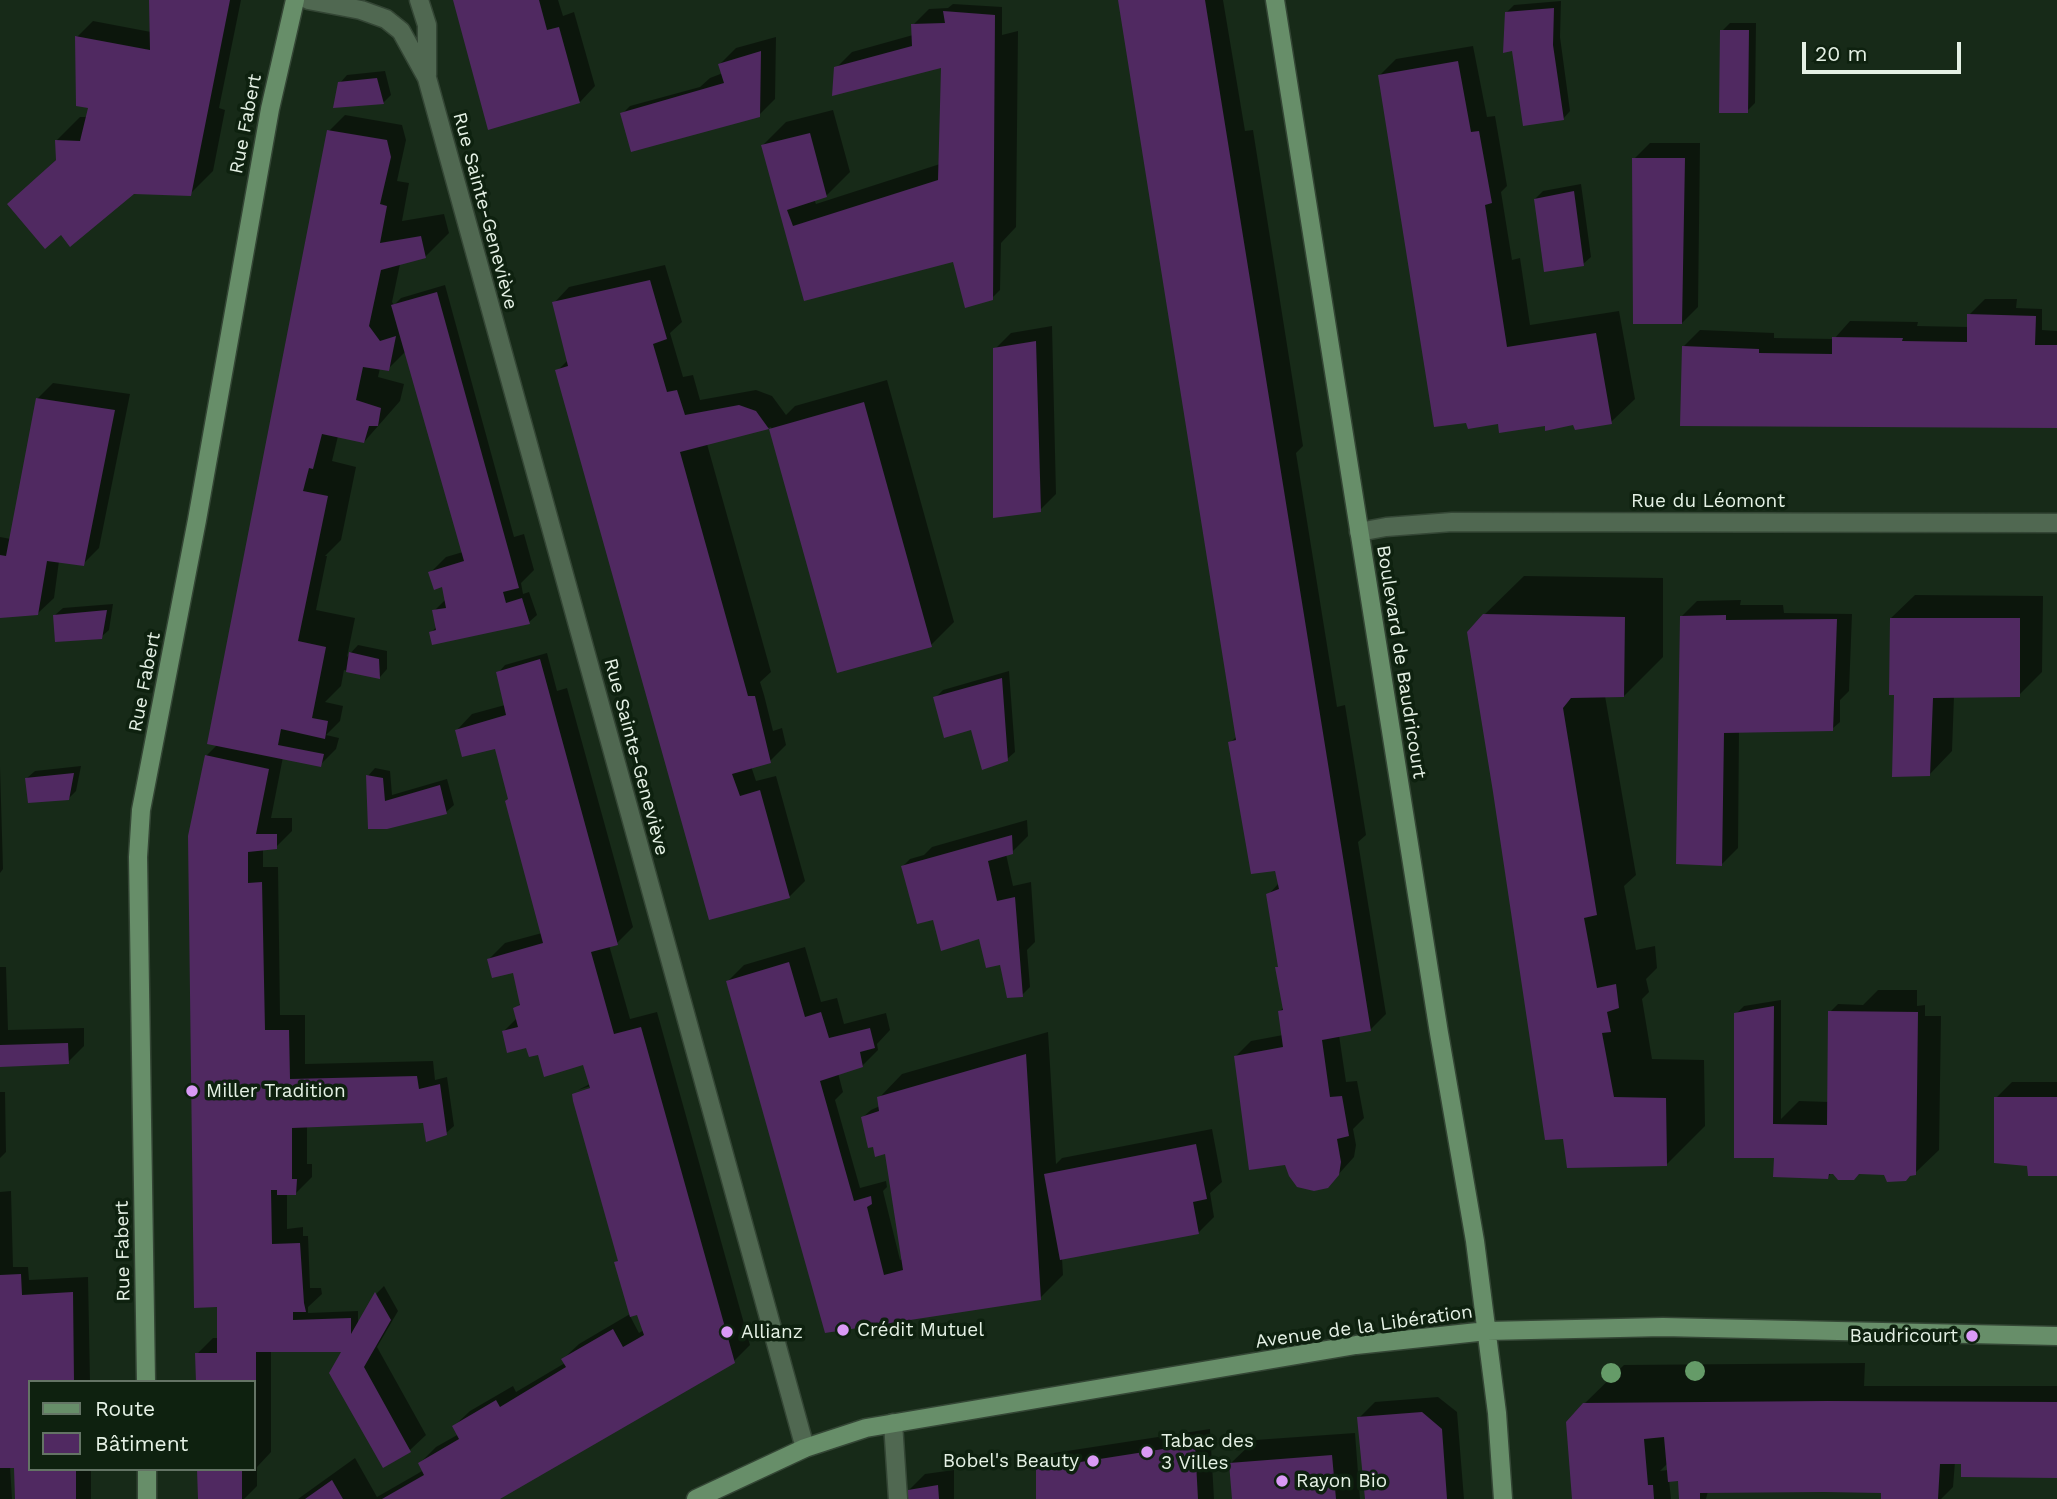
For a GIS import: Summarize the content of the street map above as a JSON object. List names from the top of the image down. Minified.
{"streets":{"street":["Rue Fabert","Rue Sainte-Geneviève","Rue du Léomont","Boulevard de Baudricourt","Avenue de la Libération"]},"crossings":[["Rue Sainte-Geneviève","Avenue de la Libération"],["Rue du Léomont","Boulevard de Baudricourt"],["Boulevard de Baudricourt","Avenue de la Libération"]],"places":["Miller Tradition","Crédit Mutuel","Allianz","Baudricourt","Tabac des 3 Villes","Bobel's Beauty","Rayon Bio"],"legend":["Route","Bâtiment"],"scale_bar":"20 m"}
